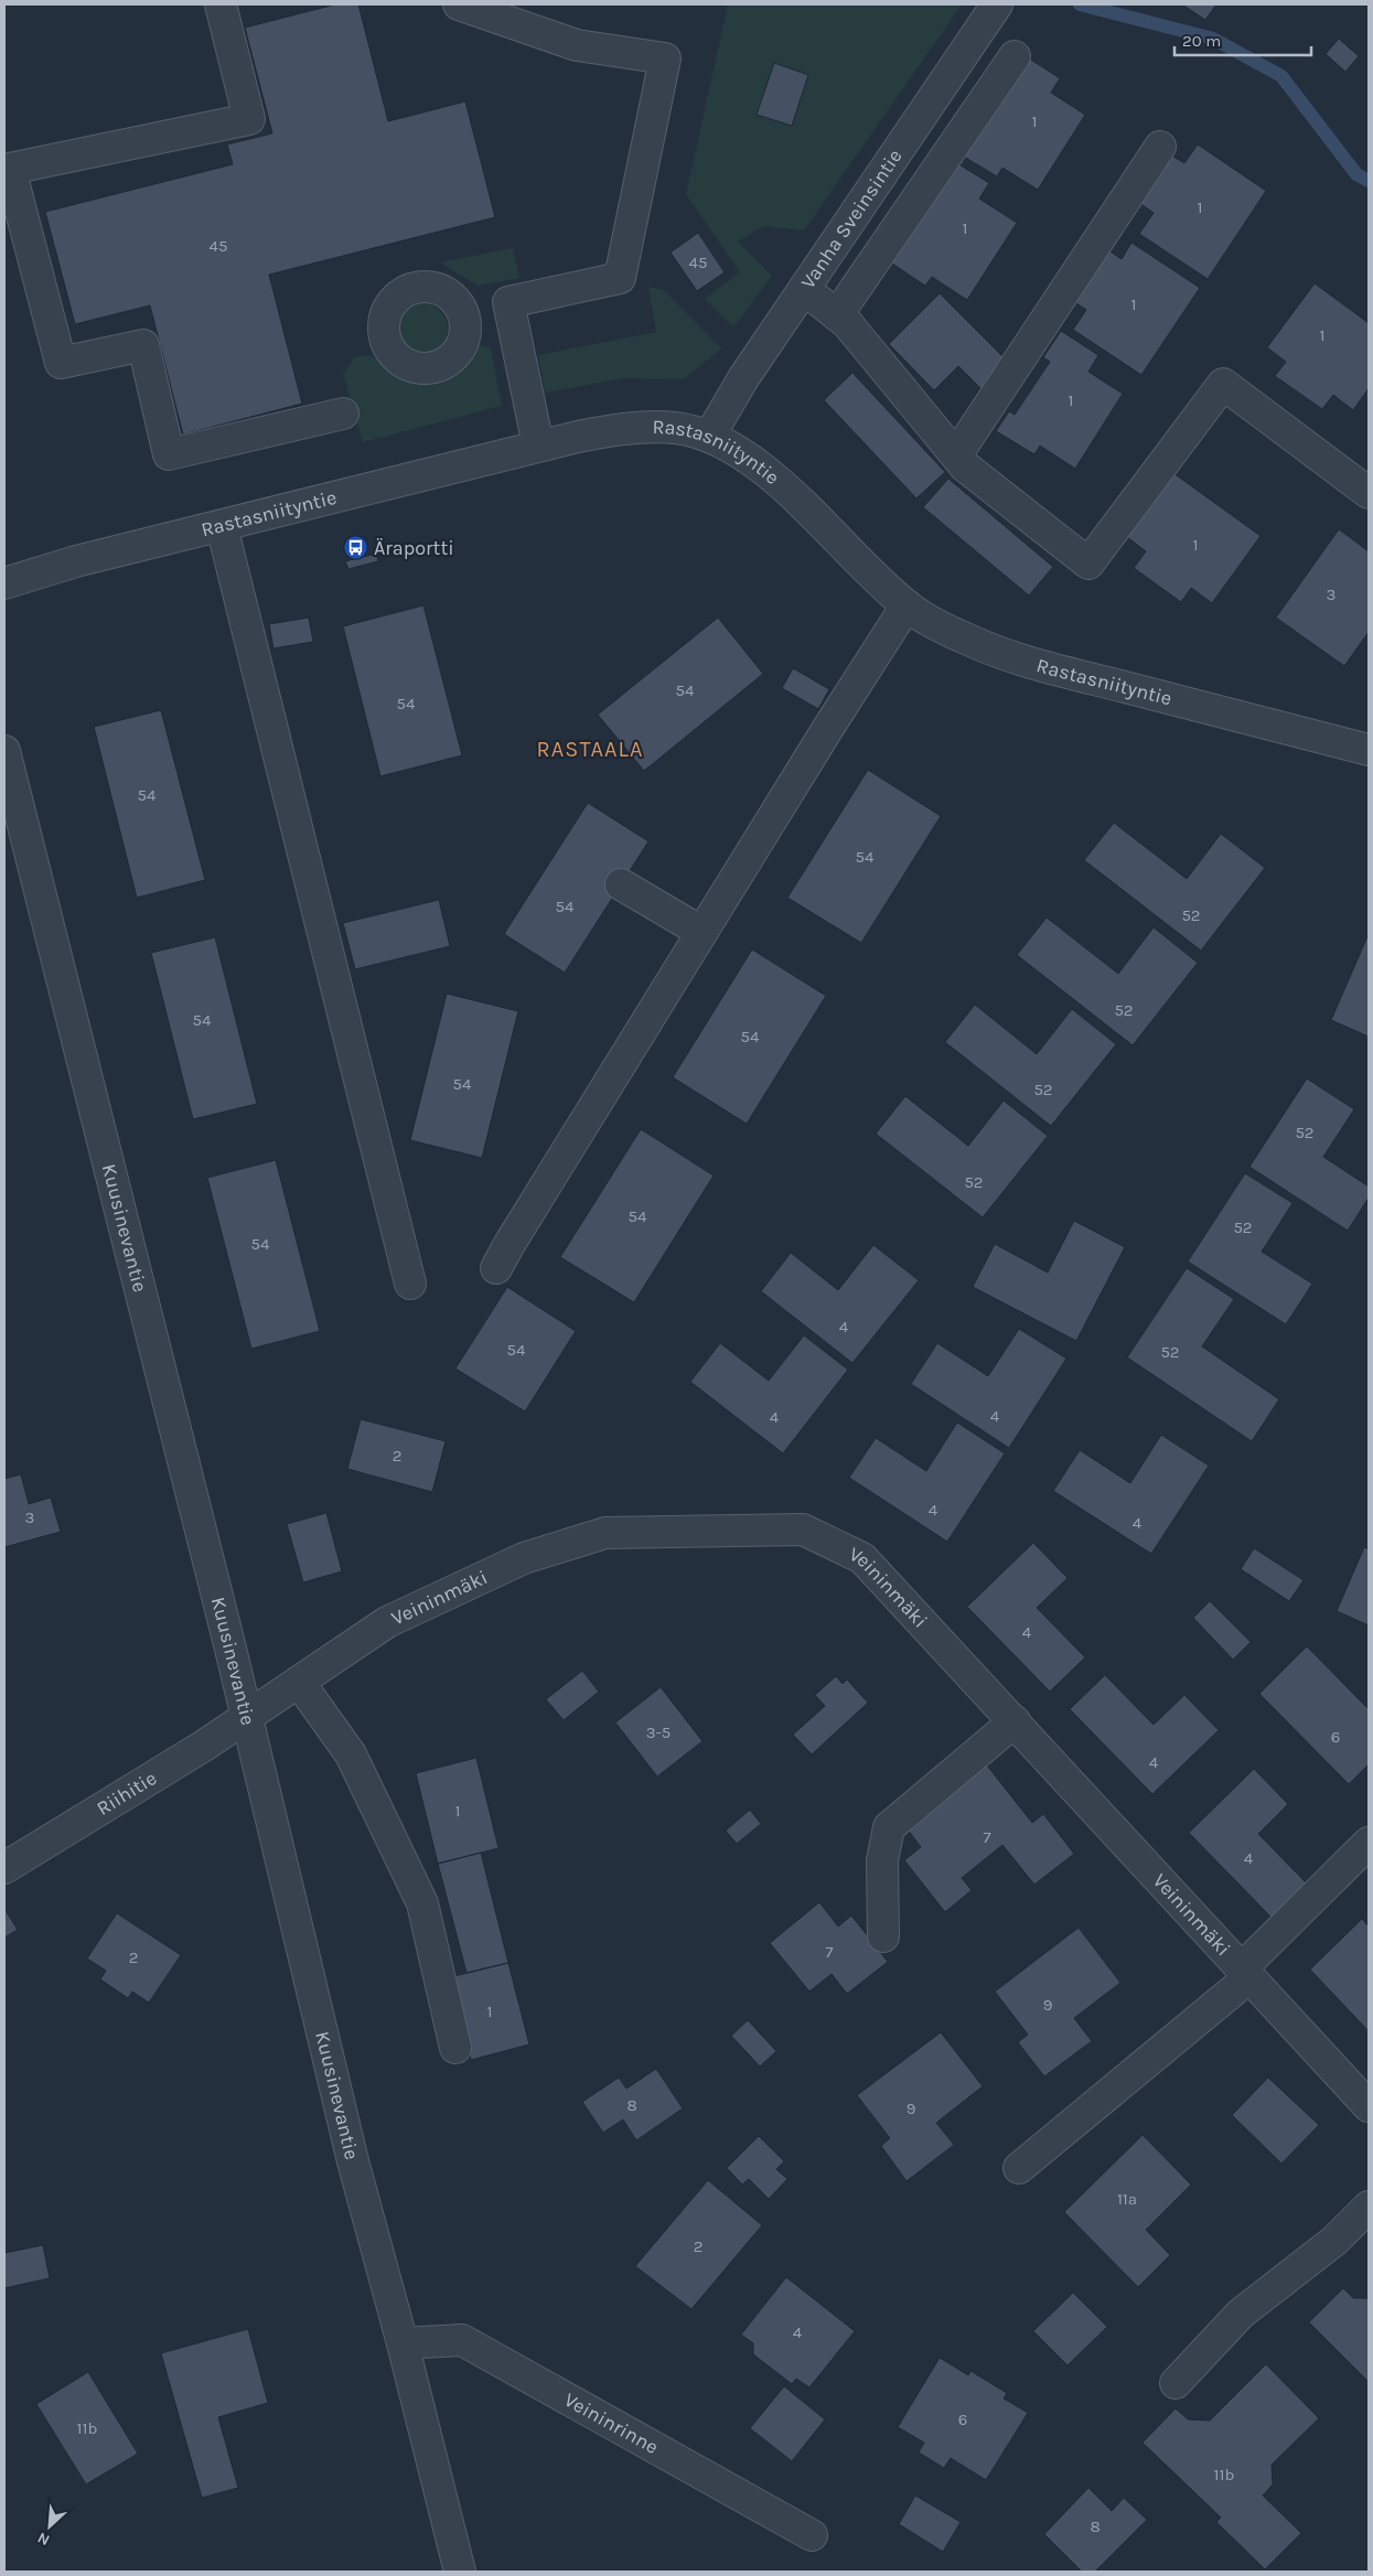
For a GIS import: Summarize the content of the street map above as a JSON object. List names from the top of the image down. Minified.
{"streets":{"street":["Vanha Sveinsintie","Rastasniityntie","Kuusinevantie","Veininmäki","Riihitie","Veininrinne"]},"crossings":[["Vanha Sveinsintie","Rastasniityntie"],["Kuusinevantie","Veininmäki"],["Kuusinevantie","Riihitie"],["Kuusinevantie","Veininrinne"],["Veininmäki","Riihitie"]],"districts":["RASTAALA"],"places":{"bus stop":["Äraportti"]},"house_numbers":["1","1","1","45","45","1","1","1","1","3","54","54","54","54","54","52","52","54","54","54","52","52","52","54","52","54","4","54","52","4","4","2","4","3","4","4","3-5","6","4","1","7","4","7","2","9","1","8","9","11a","2","4","6","11b","11b","8"],"scale_bar":"20 m","north":"bottom left"}
